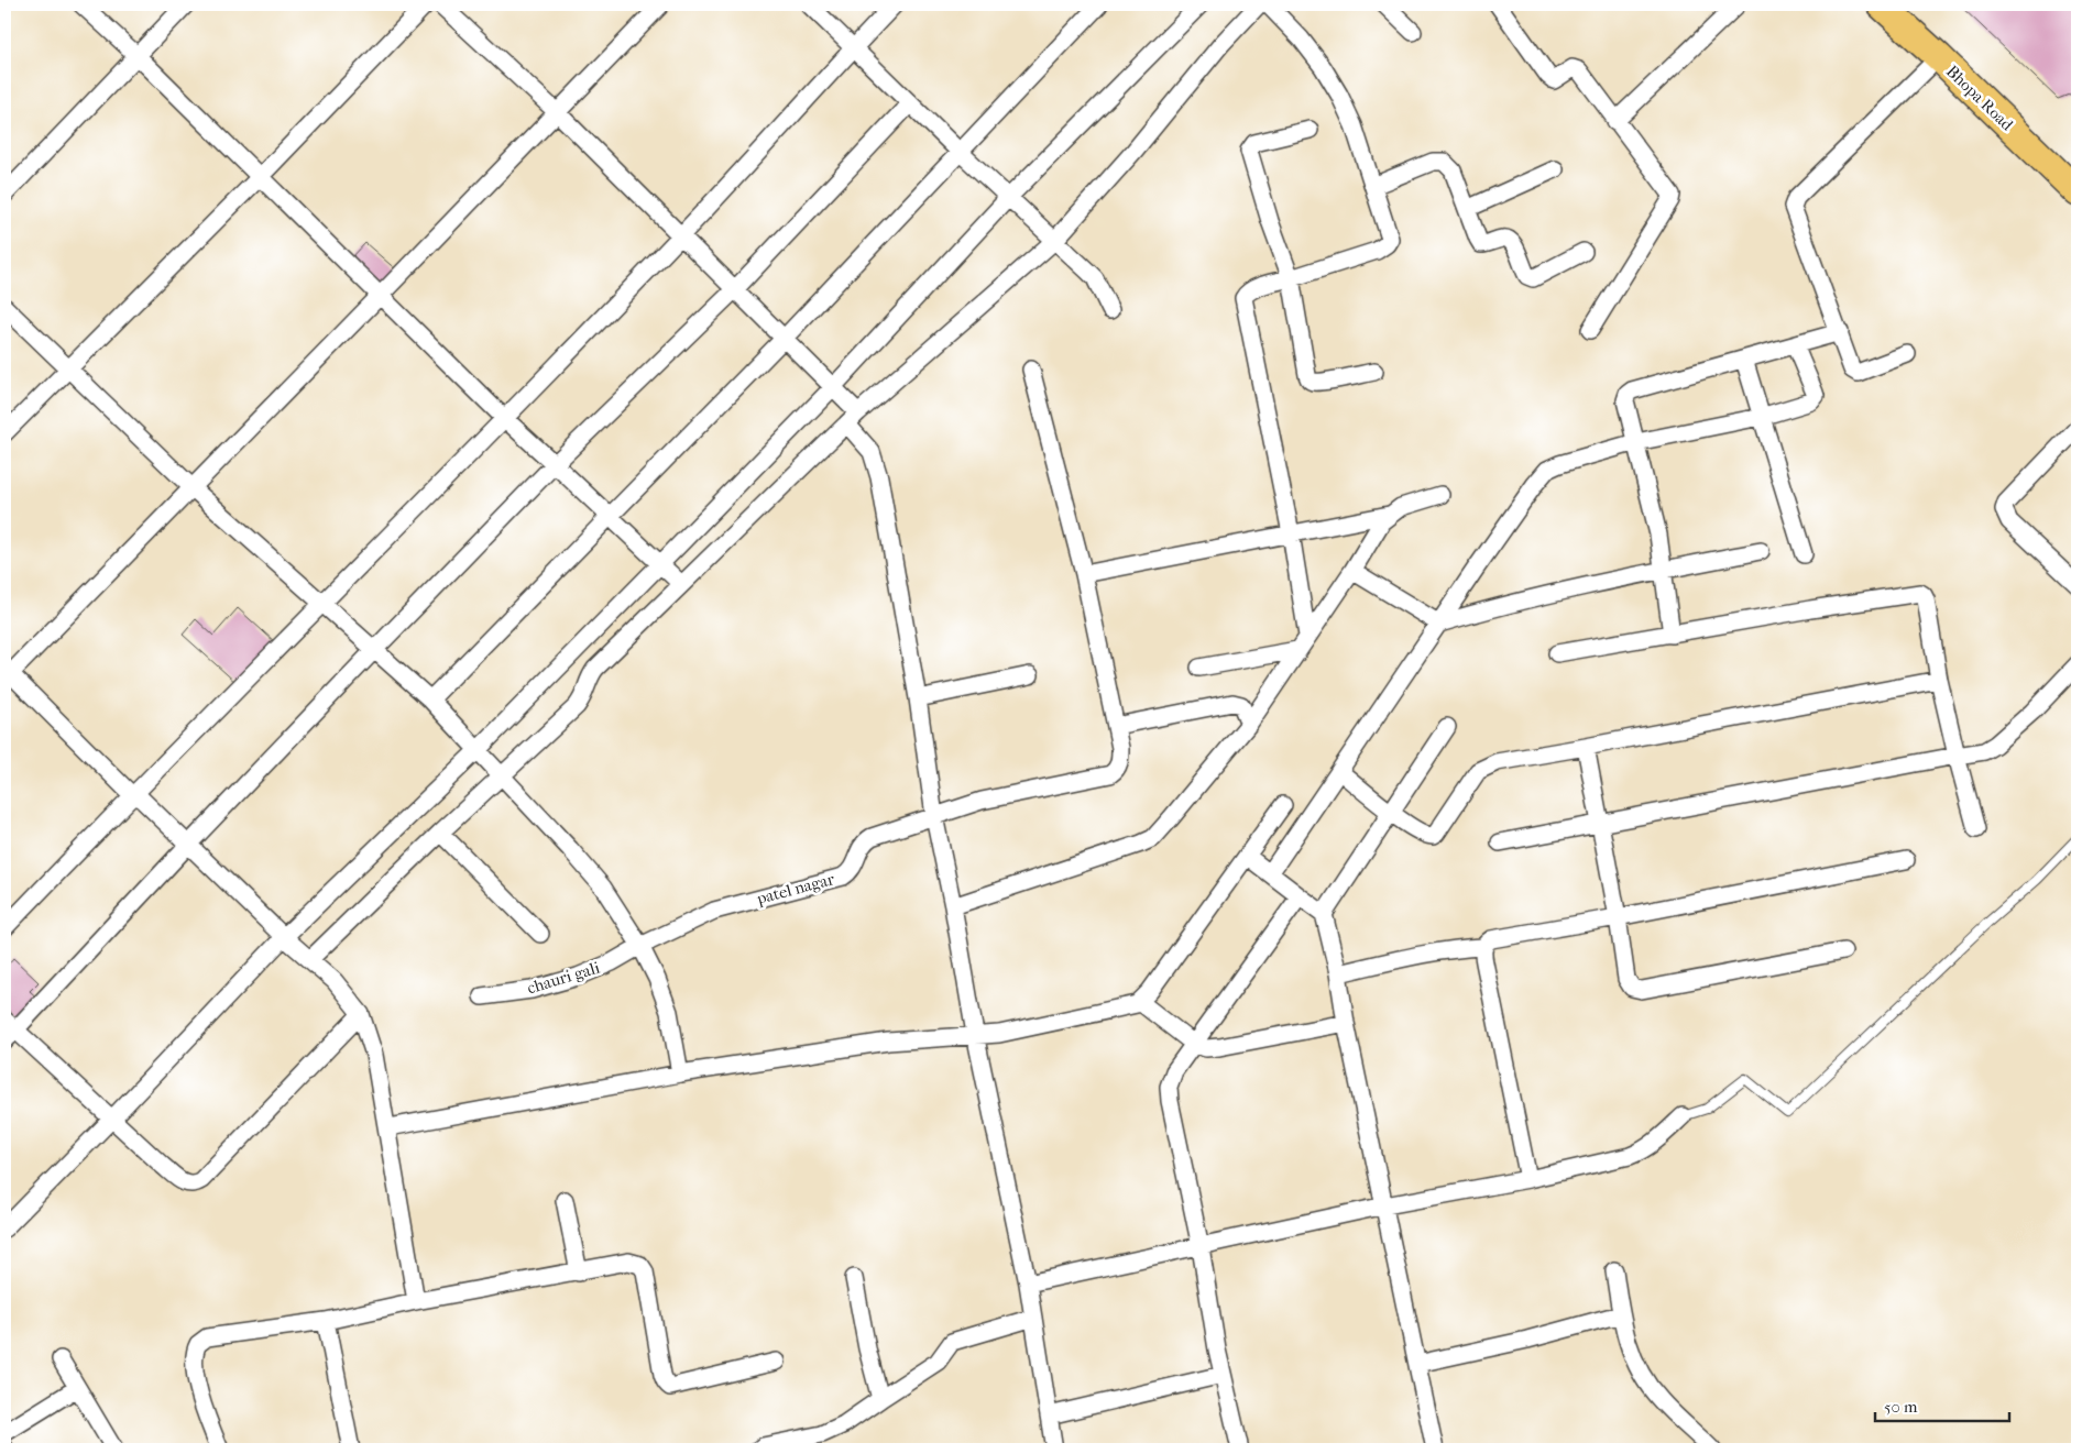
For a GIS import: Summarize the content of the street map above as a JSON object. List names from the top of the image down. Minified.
{"streets":{"main road":["Bhopa Road"],"street":["patel nagar","chauri gali"]},"crossings":[["patel nagar","chauri gali"]],"scale_bar":"50 m"}
